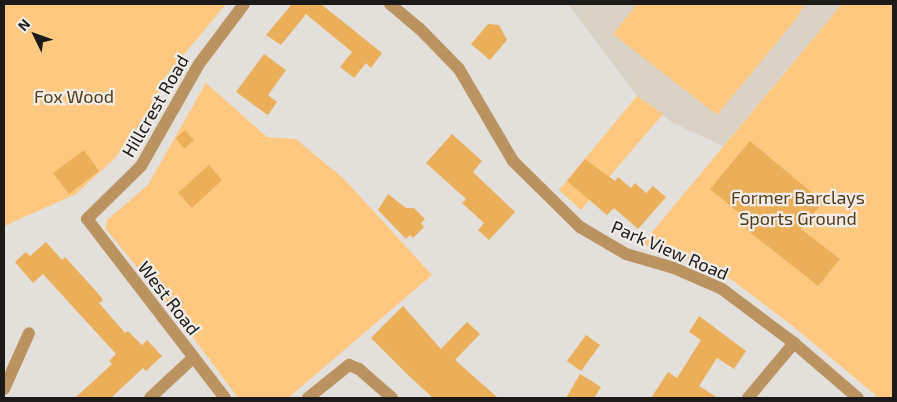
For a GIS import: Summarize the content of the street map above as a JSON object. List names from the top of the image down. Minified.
{"streets":{"street":["Hillcrest Road","Park View Road","West Road"]},"crossings":[["Hillcrest Road","West Road"]],"parks":["Fox Wood","Former Barclays Sports Ground"],"north":"top left"}
